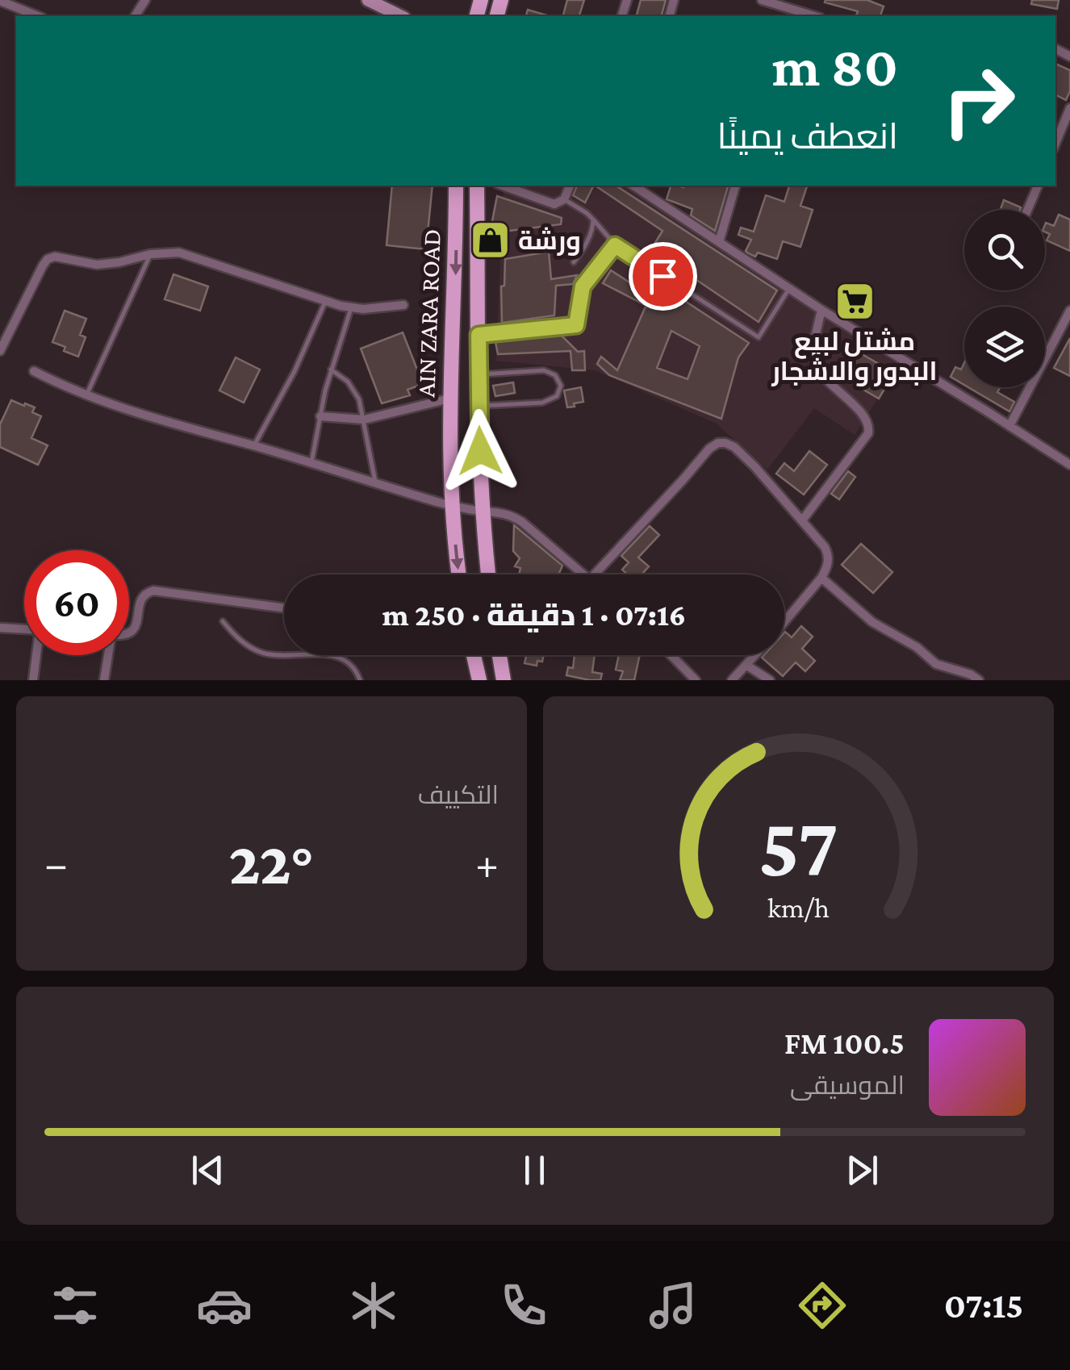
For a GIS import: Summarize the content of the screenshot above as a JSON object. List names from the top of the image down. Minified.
{"streets":{"main road":["AIN ZARA ROAD"]},"places":{"shop":["ورشة"],"supermarket":["مشتل لبيع البدور والاشجار"]},"page":{"turn":["80 m","انعطف يمينًا"],"limit":"60","trip":"07:16 · 1 دقيقة · 250 m","tile":"التكييف","heat":["−","22°","+"],"song":["100.5 FM","الموسيقى"],"tabs":"07:15","gauge":["57","km/h"]}}
